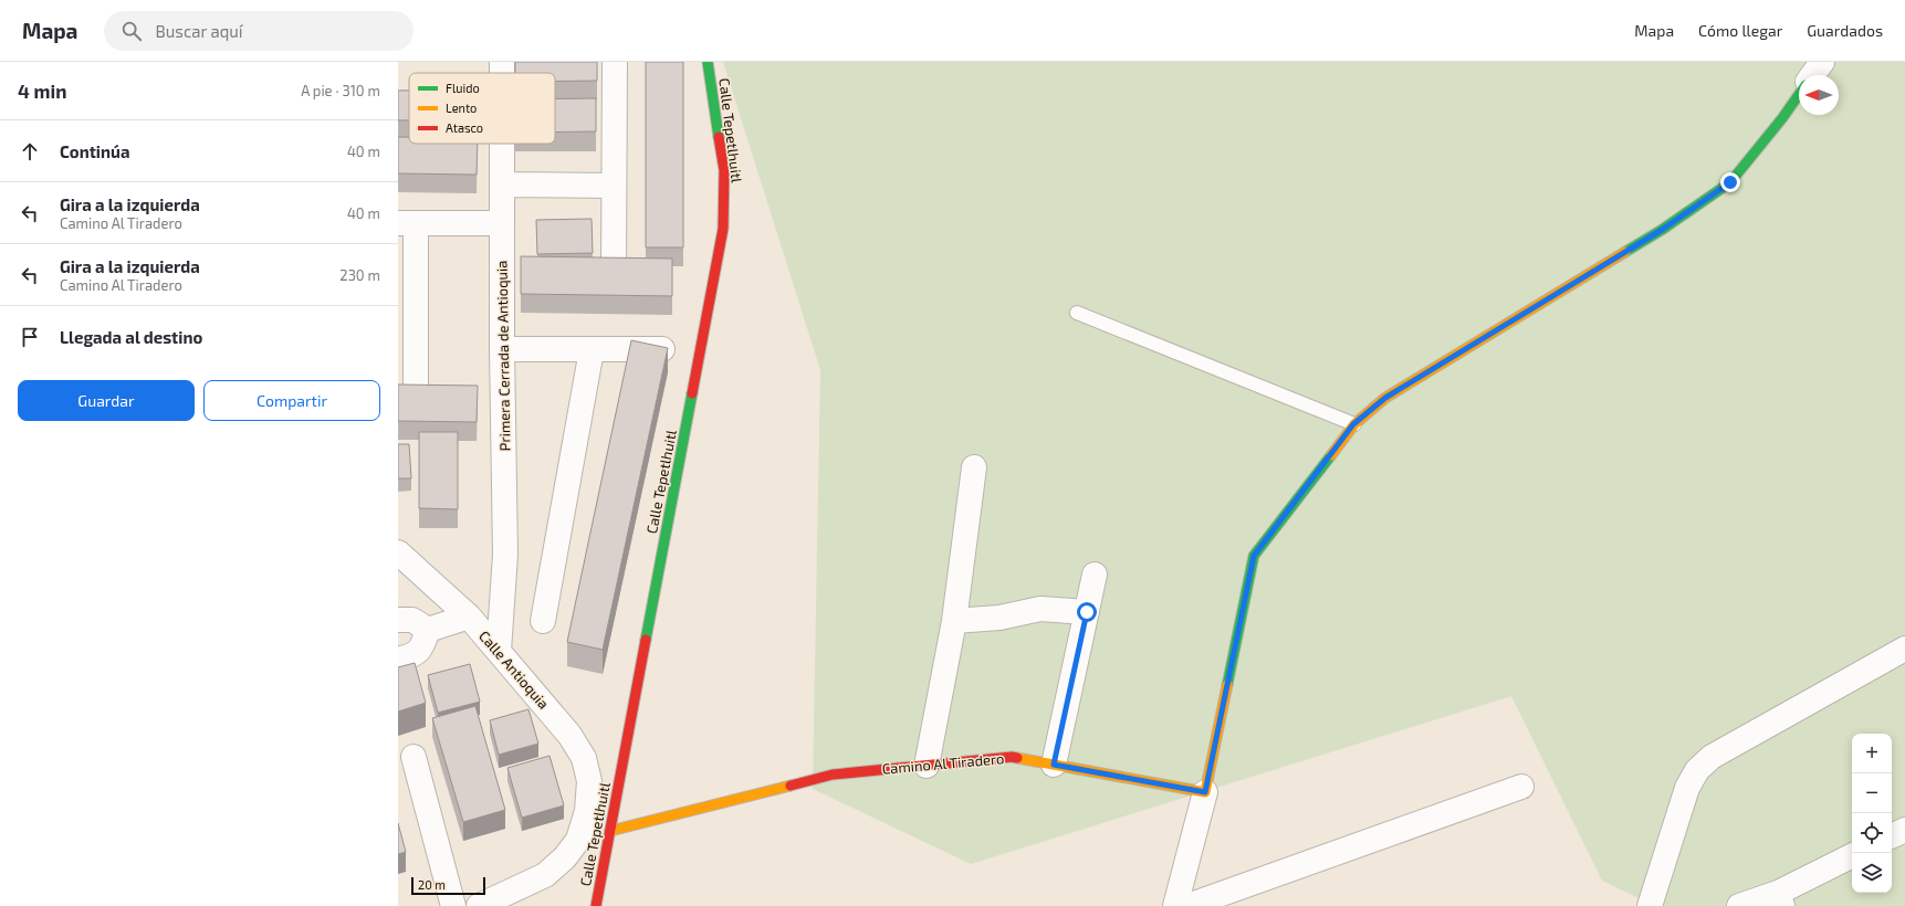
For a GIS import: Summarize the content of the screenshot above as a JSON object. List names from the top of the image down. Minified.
{"streets":{"street":["Calle Tepetlhuitl","Primera Cerrada de Antioquia","Calle Antioquia","Camino Al Tiradero"]},"crossings":[["Calle Tepetlhuitl","Camino Al Tiradero"],["Primera Cerrada de Antioquia","Calle Antioquia"]],"legend":["Fluido","Lento","Atasco"],"scale_bar":"20 m","north":"left","page":{"header":"Mapa","search":"Buscar aquí","nav":["Mapa","Cómo llegar","Guardados"],"heading":["4 min","A pie · 310 m"],"list":[["Continúa","40 m"],["Gira a la izquierda","Camino Al Tiradero","40 m"],["Gira a la izquierda","Camino Al Tiradero","230 m"],"Llegada al destino"],"buttons":["Guardar","Compartir"],"map_buttons":["+","−"],"scale":"20 m"}}
